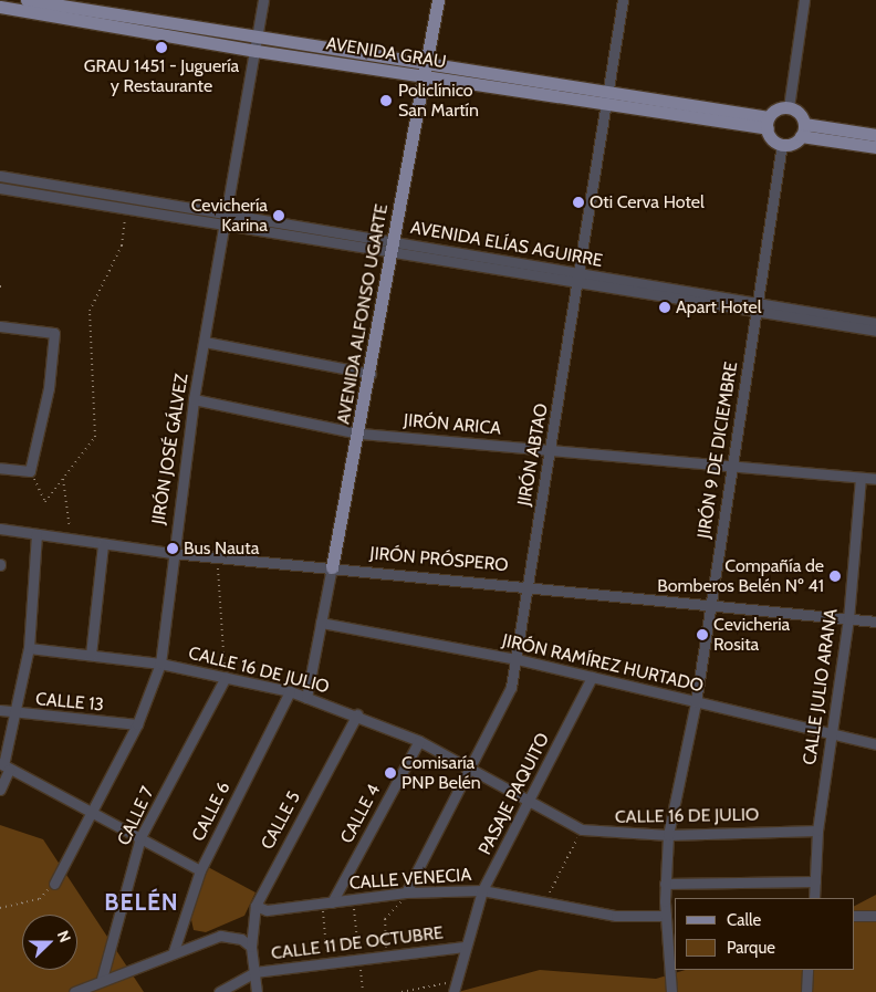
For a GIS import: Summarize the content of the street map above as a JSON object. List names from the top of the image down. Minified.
{"streets":{"main road":["AVENIDA GRAU","AVENIDA ALFONSO UGARTE"],"street":["AVENIDA ELÍAS AGUIRRE","JIRÓN ARICA","JIRÓN JOSÉ GÁLVEZ","JIRÓN 9 DE DICIEMBRE","JIRÓN ABTAO","JIRÓN PRÓSPERO","JIRÓN RAMÍREZ HURTADO","CALLE 16 DE JULIO","CALLE JULIO ARANA","CALLE 13","PASAJE PAQUITO","CALLE 6","CALLE 4","CALLE 7","CALLE 5","CALLE VENECIA","CALLE 11 DE OCTUBRE"]},"crossings":[["AVENIDA GRAU","AVENIDA ALFONSO UGARTE"],["AVENIDA GRAU","JIRÓN JOSÉ GÁLVEZ"],["AVENIDA GRAU","JIRÓN 9 DE DICIEMBRE"],["AVENIDA GRAU","JIRÓN ABTAO"],["AVENIDA ELÍAS AGUIRRE","AVENIDA ALFONSO UGARTE"],["AVENIDA ELÍAS AGUIRRE","JIRÓN JOSÉ GÁLVEZ"],["AVENIDA ELÍAS AGUIRRE","JIRÓN 9 DE DICIEMBRE"],["AVENIDA ELÍAS AGUIRRE","JIRÓN ABTAO"],["AVENIDA ALFONSO UGARTE","JIRÓN ARICA"],["AVENIDA ALFONSO UGARTE","JIRÓN PRÓSPERO"],["JIRÓN ARICA","JIRÓN JOSÉ GÁLVEZ"],["JIRÓN ARICA","JIRÓN 9 DE DICIEMBRE"],["JIRÓN ARICA","JIRÓN ABTAO"],["JIRÓN ARICA","CALLE JULIO ARANA"],["JIRÓN JOSÉ GÁLVEZ","JIRÓN PRÓSPERO"],["JIRÓN JOSÉ GÁLVEZ","CALLE 16 DE JULIO"],["JIRÓN JOSÉ GÁLVEZ","CALLE 13"],["JIRÓN 9 DE DICIEMBRE","JIRÓN PRÓSPERO"],["JIRÓN 9 DE DICIEMBRE","JIRÓN RAMÍREZ HURTADO"],["JIRÓN 9 DE DICIEMBRE","CALLE 16 DE JULIO"],["JIRÓN 9 DE DICIEMBRE","CALLE VENECIA"],["JIRÓN ABTAO","JIRÓN PRÓSPERO"],["JIRÓN ABTAO","JIRÓN RAMÍREZ HURTADO"],["JIRÓN ABTAO","CALLE 16 DE JULIO"],["JIRÓN ABTAO","CALLE VENECIA"],["JIRÓN PRÓSPERO","CALLE JULIO ARANA"],["JIRÓN RAMÍREZ HURTADO","CALLE JULIO ARANA"],["JIRÓN RAMÍREZ HURTADO","PASAJE PAQUITO"],["CALLE 16 DE JULIO","CALLE JULIO ARANA"],["CALLE 16 DE JULIO","PASAJE PAQUITO"],["CALLE 16 DE JULIO","CALLE 6"],["CALLE 16 DE JULIO","CALLE 4"],["CALLE 16 DE JULIO","CALLE 7"],["CALLE 16 DE JULIO","CALLE 5"],["PASAJE PAQUITO","CALLE VENECIA"],["PASAJE PAQUITO","CALLE 11 DE OCTUBRE"],["CALLE 4","CALLE VENECIA"],["CALLE 5","CALLE VENECIA"],["CALLE 5","CALLE 11 DE OCTUBRE"]],"districts":["BELÉN"],"places":["GRAU 1451 - Juguería y Restaurante","Policlínico San Martín","Oti Cerva Hotel","Cevichería Karina","Apart Hotel","Bus Nauta","Compañía de Bomberos Belén Nº 41","Cevicheria Rosita","Comisaría PNP Belén"],"legend":["Calle","Parque"],"north":"right"}
